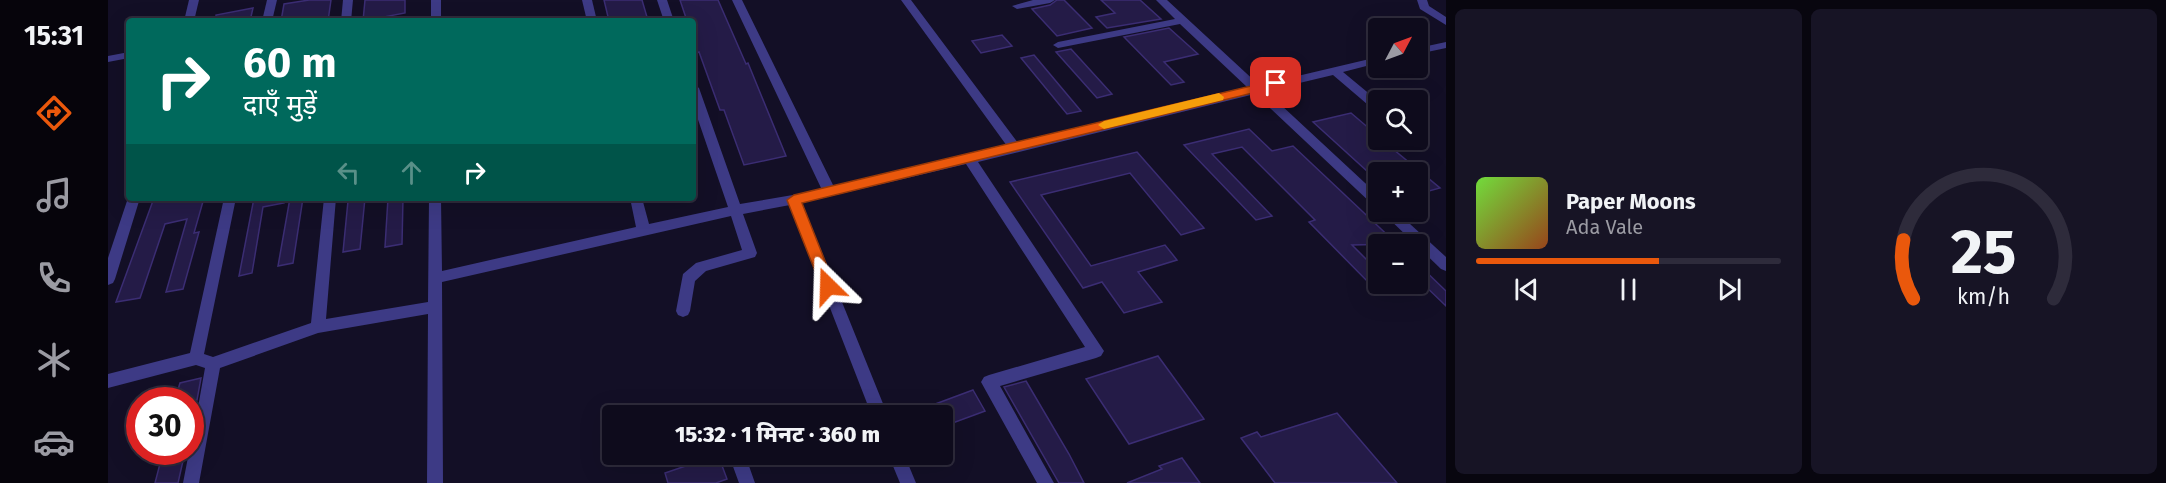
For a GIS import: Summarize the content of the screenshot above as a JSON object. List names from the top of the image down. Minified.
{"north":"top right","page":{"tabs":"15:31","map_buttons":["+","−"],"turn":["60 m","दाएँ मुड़ें"],"song":["Paper Moons","Ada Vale"],"limit":"30","trip":"15:32 · 1 मिनट · 360 m","gauge":["25","km/h"]}}
